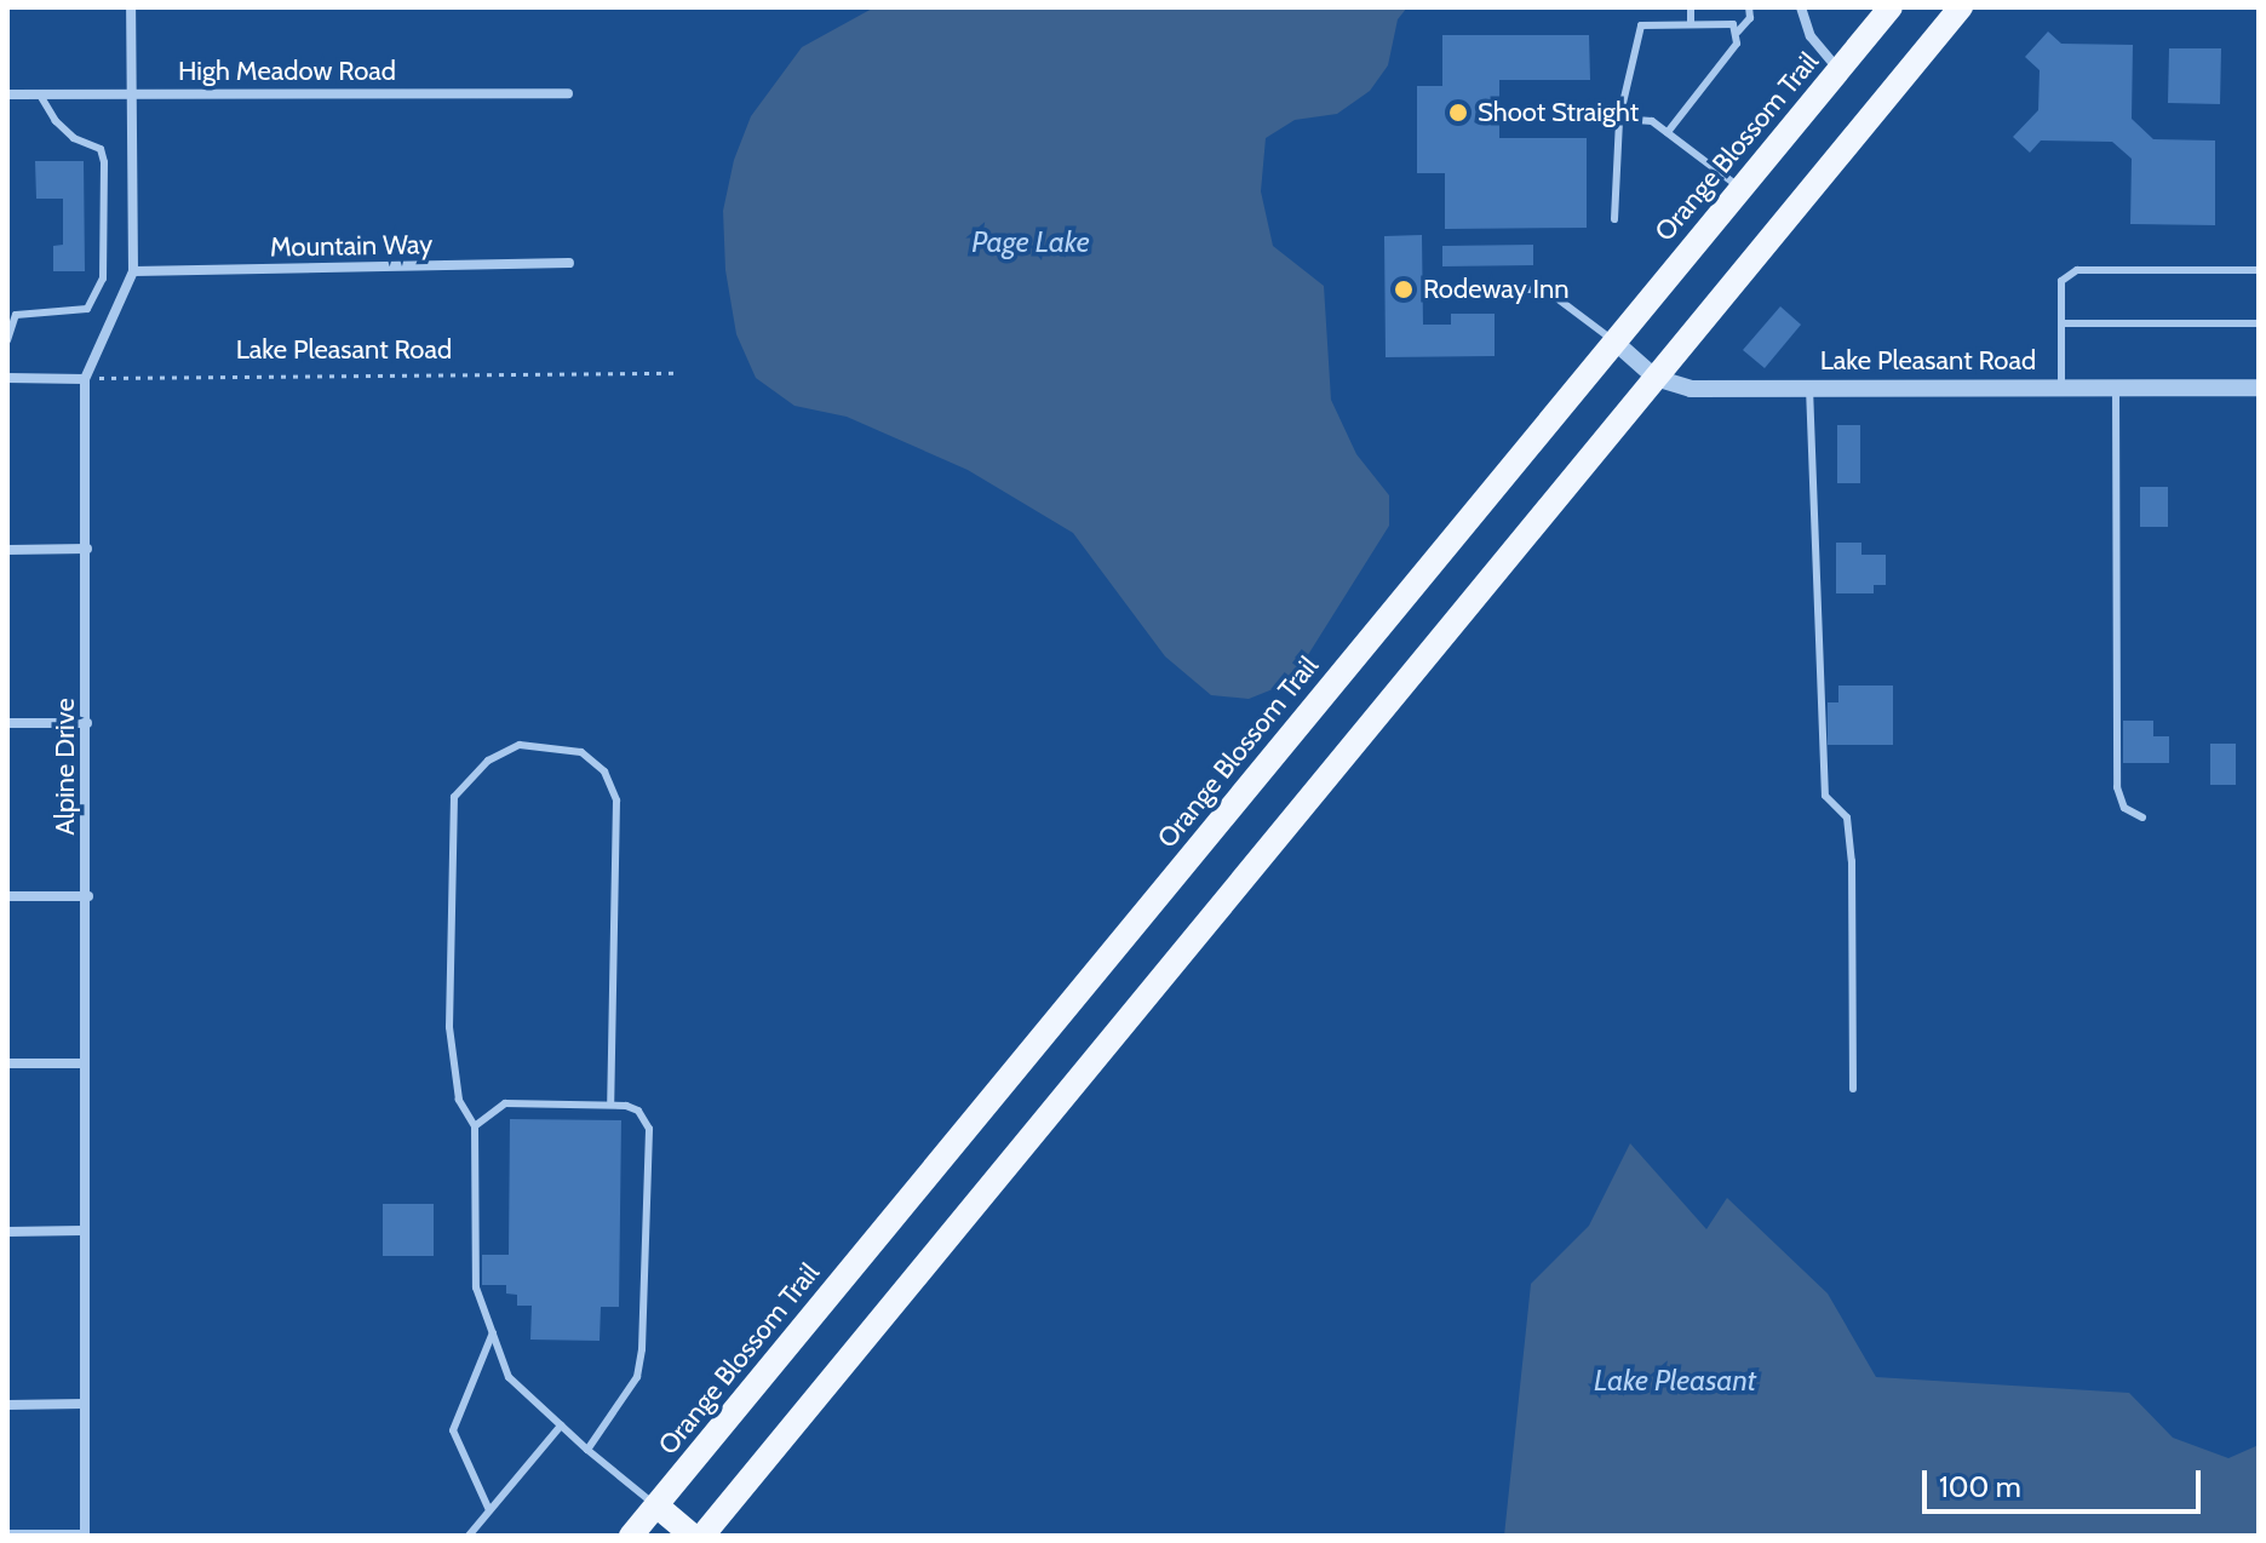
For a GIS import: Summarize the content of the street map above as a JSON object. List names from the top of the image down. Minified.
{"streets":{"main road":["Orange Blossom Trail"],"street":["High Meadow Road","Mountain Way","Lake Pleasant Road","Alpine Drive"]},"crossings":[["High Meadow Road","Alpine Drive"],["Orange Blossom Trail","Lake Pleasant Road"],["Mountain Way","Alpine Drive"],["Lake Pleasant Road","Alpine Drive"]],"water":["Page Lake","Lake Pleasant"],"places":["Shoot Straight","Rodeway Inn"],"scale_bar":"100 m"}
